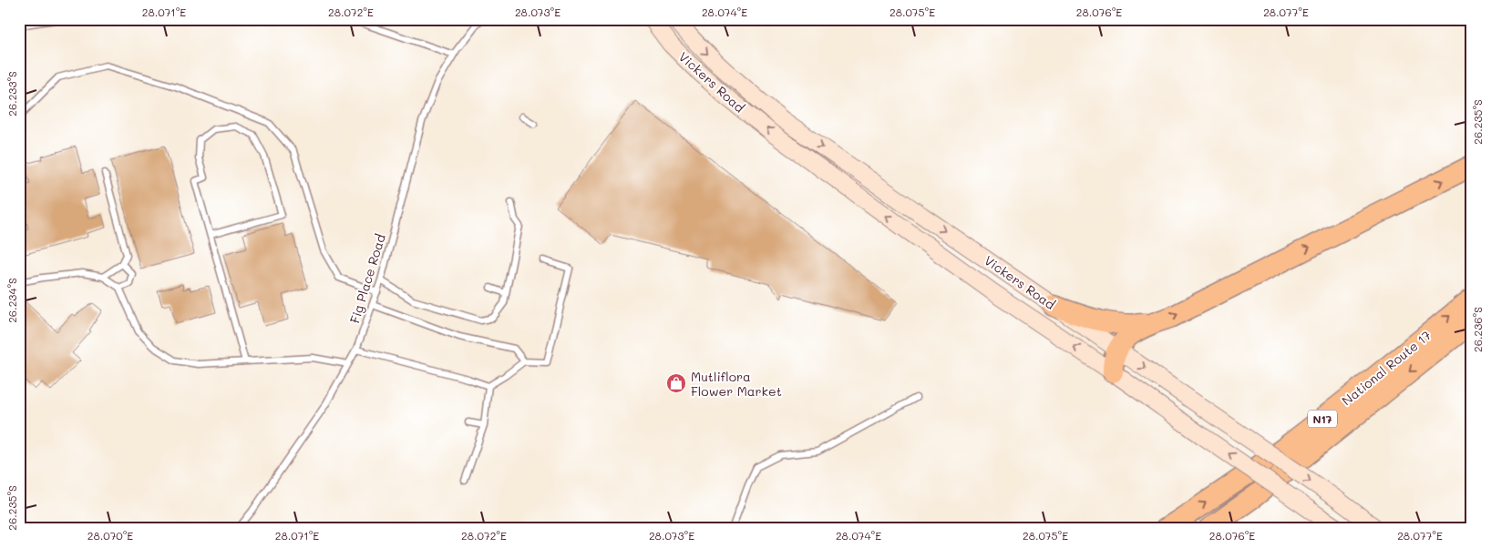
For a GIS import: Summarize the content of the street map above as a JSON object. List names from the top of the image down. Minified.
{"streets":{"highway":["National Route 17","N17"],"main road":["Vickers Road"],"lane":["Fig Place Road"]},"places":{"shop":["Mutliflora Flower Market"]},"coordinates":["28.071°E","28.072°E","28.073°E","28.074°E","28.075°E","28.076°E","28.077°E","26.233°S","26.235°S","26.234°S","26.236°S","28.070°E"]}
